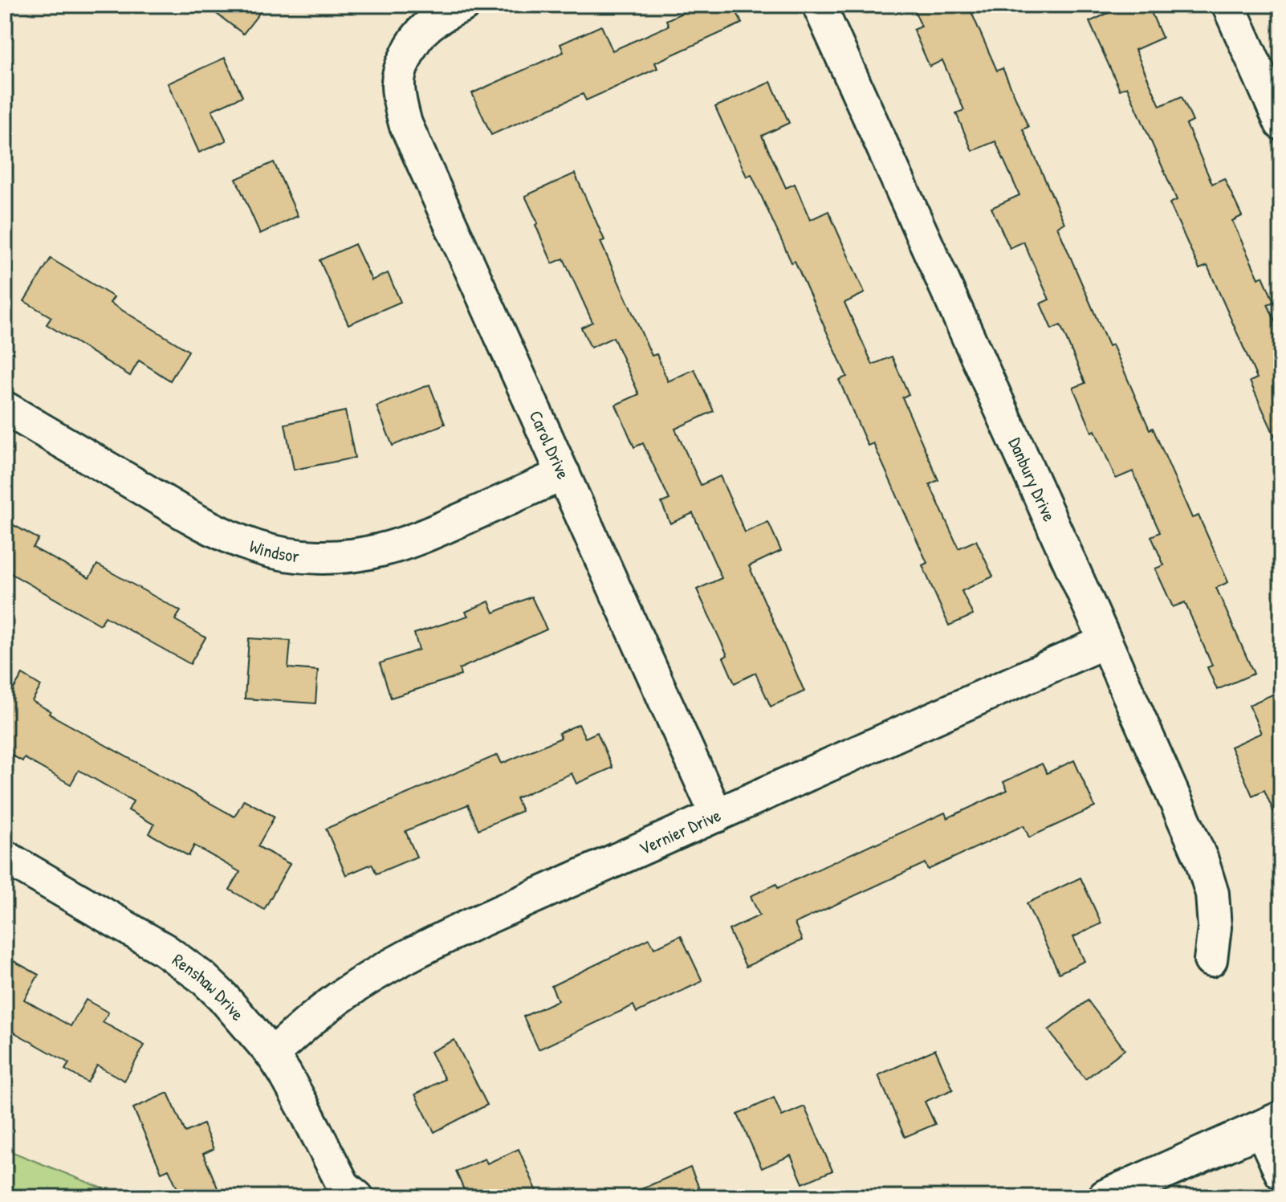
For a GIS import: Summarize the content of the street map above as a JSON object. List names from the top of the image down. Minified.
{"streets":{"street":["Carol Drive","Danbury Drive","Windsor","Vernier Drive","Renshaw Drive"]},"crossings":[["Carol Drive","Windsor"],["Carol Drive","Vernier Drive"],["Danbury Drive","Vernier Drive"],["Vernier Drive","Renshaw Drive"]]}
